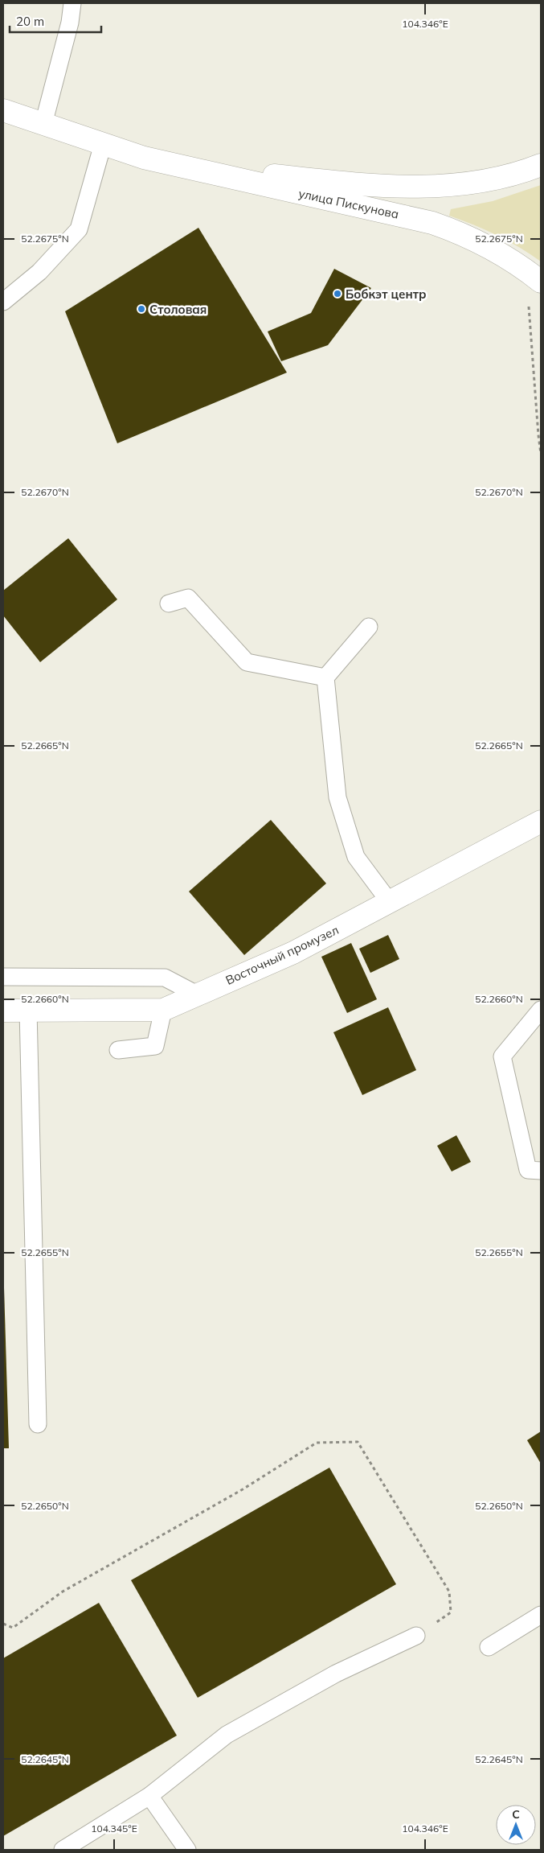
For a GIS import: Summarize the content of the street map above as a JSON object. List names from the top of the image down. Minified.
{"streets":{"street":["улица Пискунова","Восточный промузел"]},"places":["Бобкэт центр","Столовая"],"scale_bar":"20 m","north":"top","coordinates":["104.346°E","52.2675°N","52.2670°N","52.2665°N","52.2660°N","52.2655°N","52.2650°N","52.2645°N","104.345°E"]}
